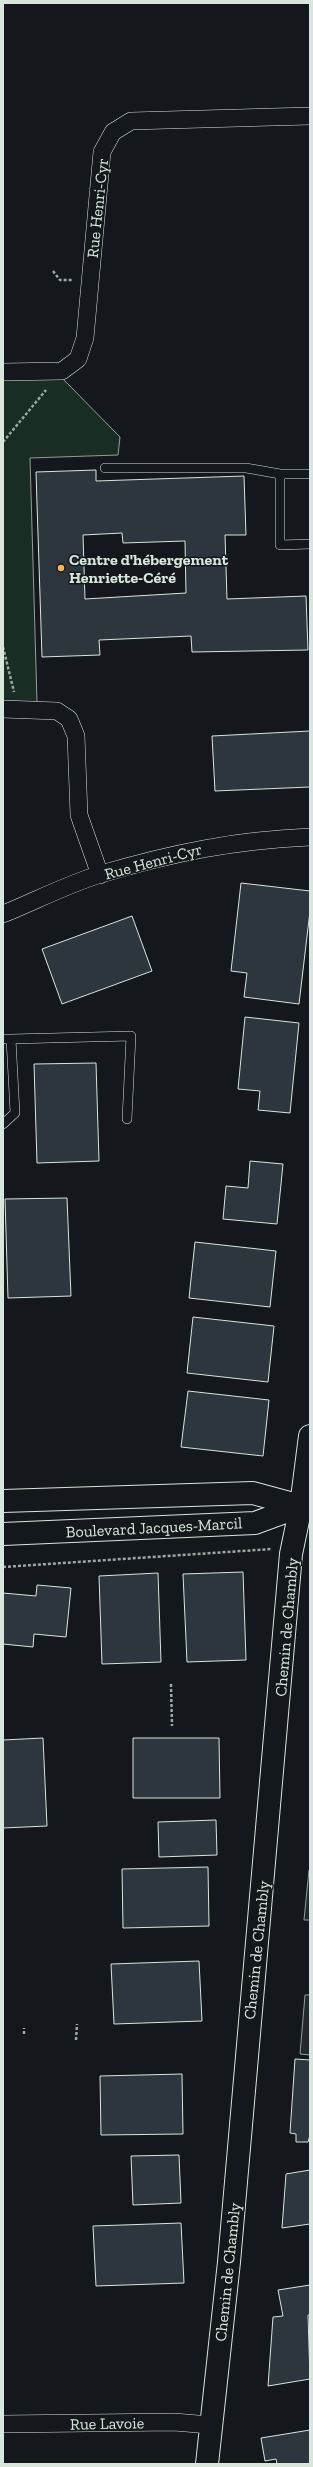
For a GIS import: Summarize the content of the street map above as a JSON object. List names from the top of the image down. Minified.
{"streets":{"street":["Rue Henri-Cyr","Boulevard Jacques-Marcil","Chemin de Chambly","Rue Lavoie"]},"crossings":[["Boulevard Jacques-Marcil","Chemin de Chambly"],["Chemin de Chambly","Rue Lavoie"]],"places":["Centre d'hébergement Henriette-Céré"]}
